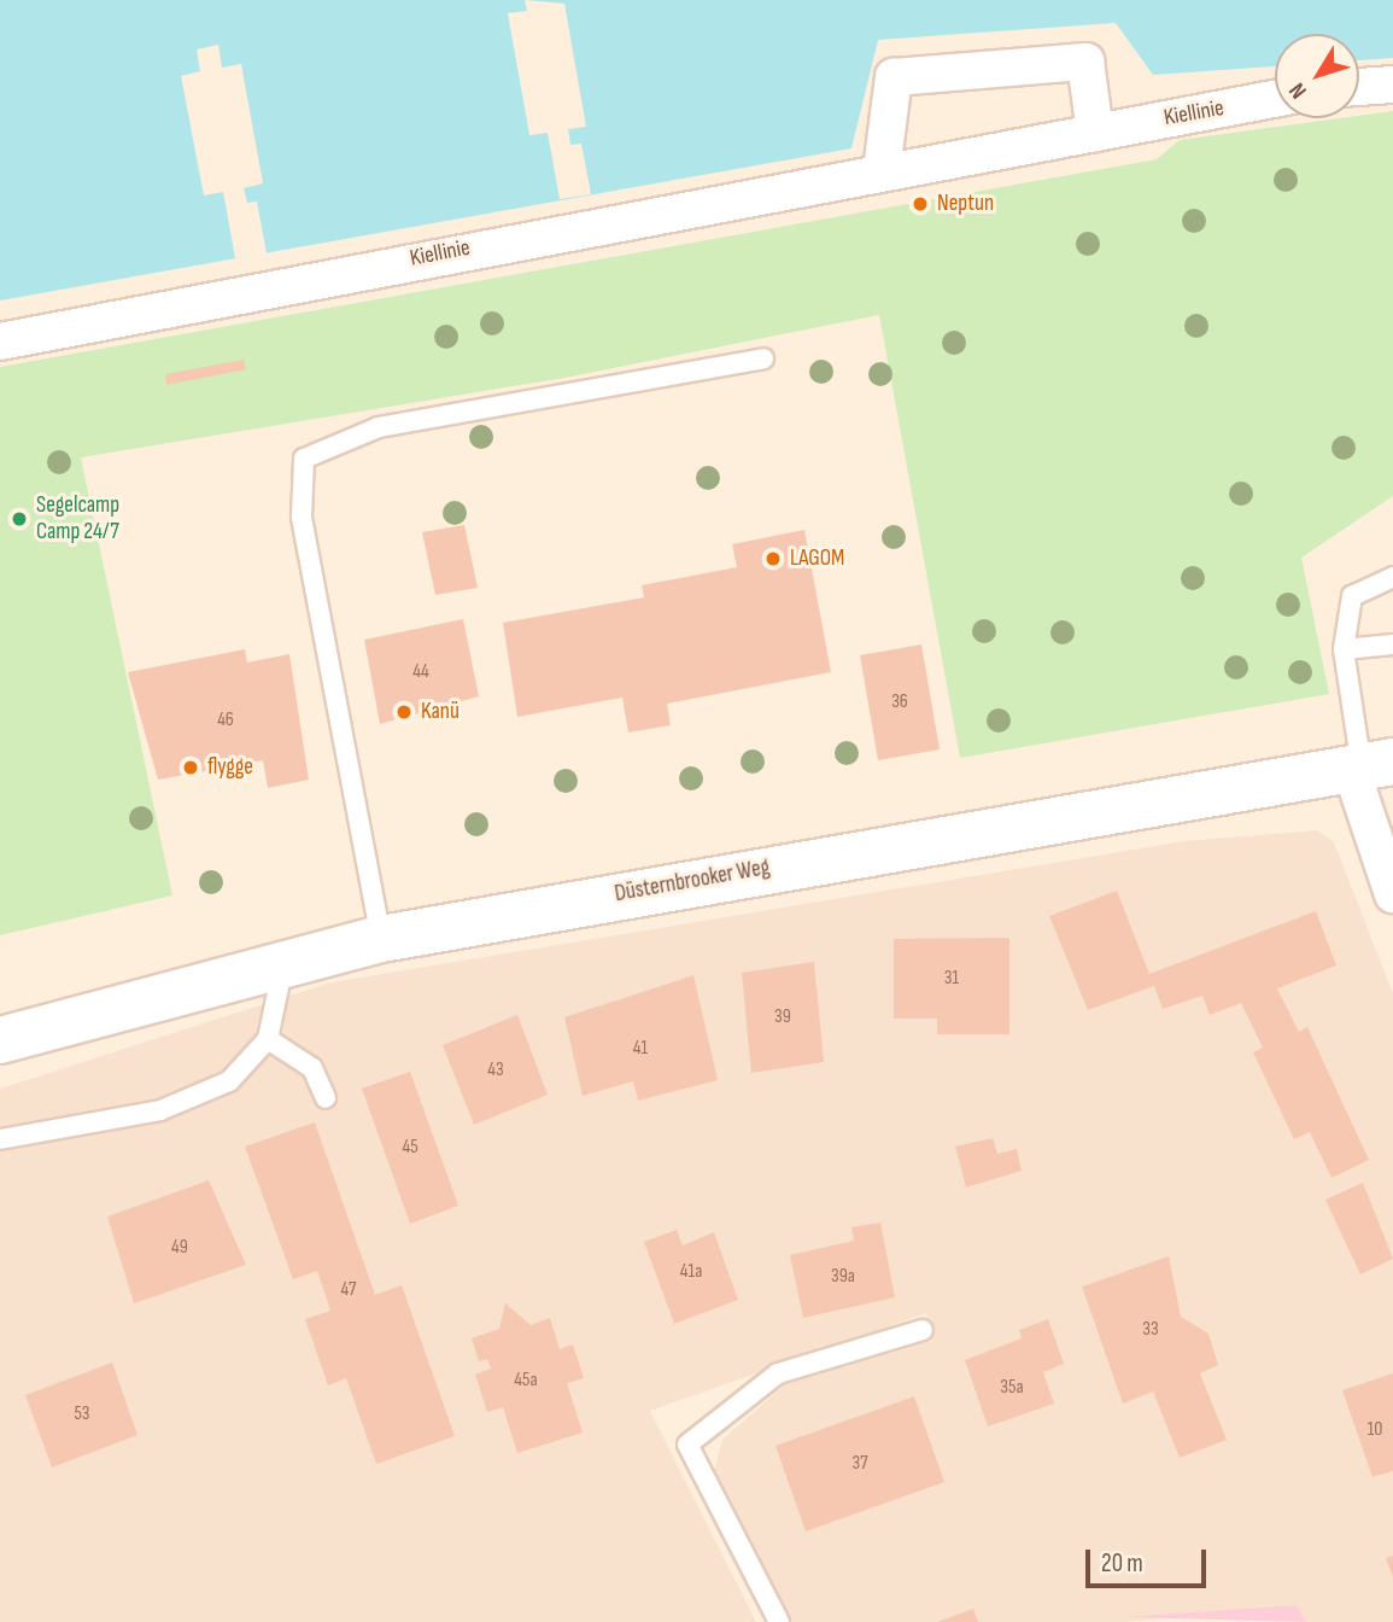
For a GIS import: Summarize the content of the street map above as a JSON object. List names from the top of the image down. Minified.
{"streets":{"street":["Kiellinie","Düsternbrooker Weg"]},"places":["Neptun","Segelcamp Camp 24/7","LAGOM","Kanü","flygge"],"house_numbers":["44","36","46","31","39","41","43","45","49","41a","39a","47","33","45a","35a","53","10","37"],"scale_bar":"20 m","north":"bottom left"}
